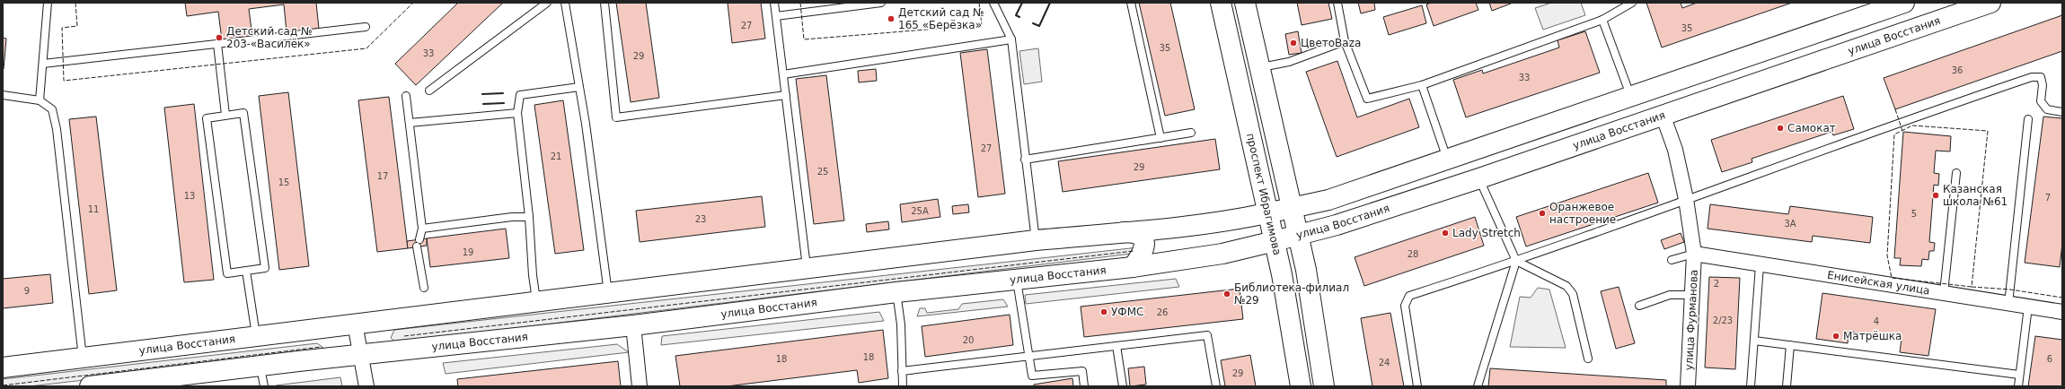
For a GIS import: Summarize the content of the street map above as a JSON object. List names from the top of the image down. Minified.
{"streets":{"main road":["улица Восстания","проспект Ибрагимова"],"street":["Енисейская улица","улица Фурманова"]},"crossings":[["улица Восстания","проспект Ибрагимова"],["улица Восстания","улица Фурманова"],["Енисейская улица","улица Фурманова"]],"places":["Детский сад № 165 «Берёзка»","Детский сад № 203 «Василёк»","ЦветоBaza","Самокат","Казанская школа №61","Оранжевое настроение","Lady Stretch","Библиотека-филиал №29","УФМС","Матрёшка"],"house_numbers":["27","35","35","33","29","36","33","27","21","29","25","17","15","13","7","11","25А","5","23","3А","19","28","2","9","26","2/23","4","20","18","18","6","24","29"]}
